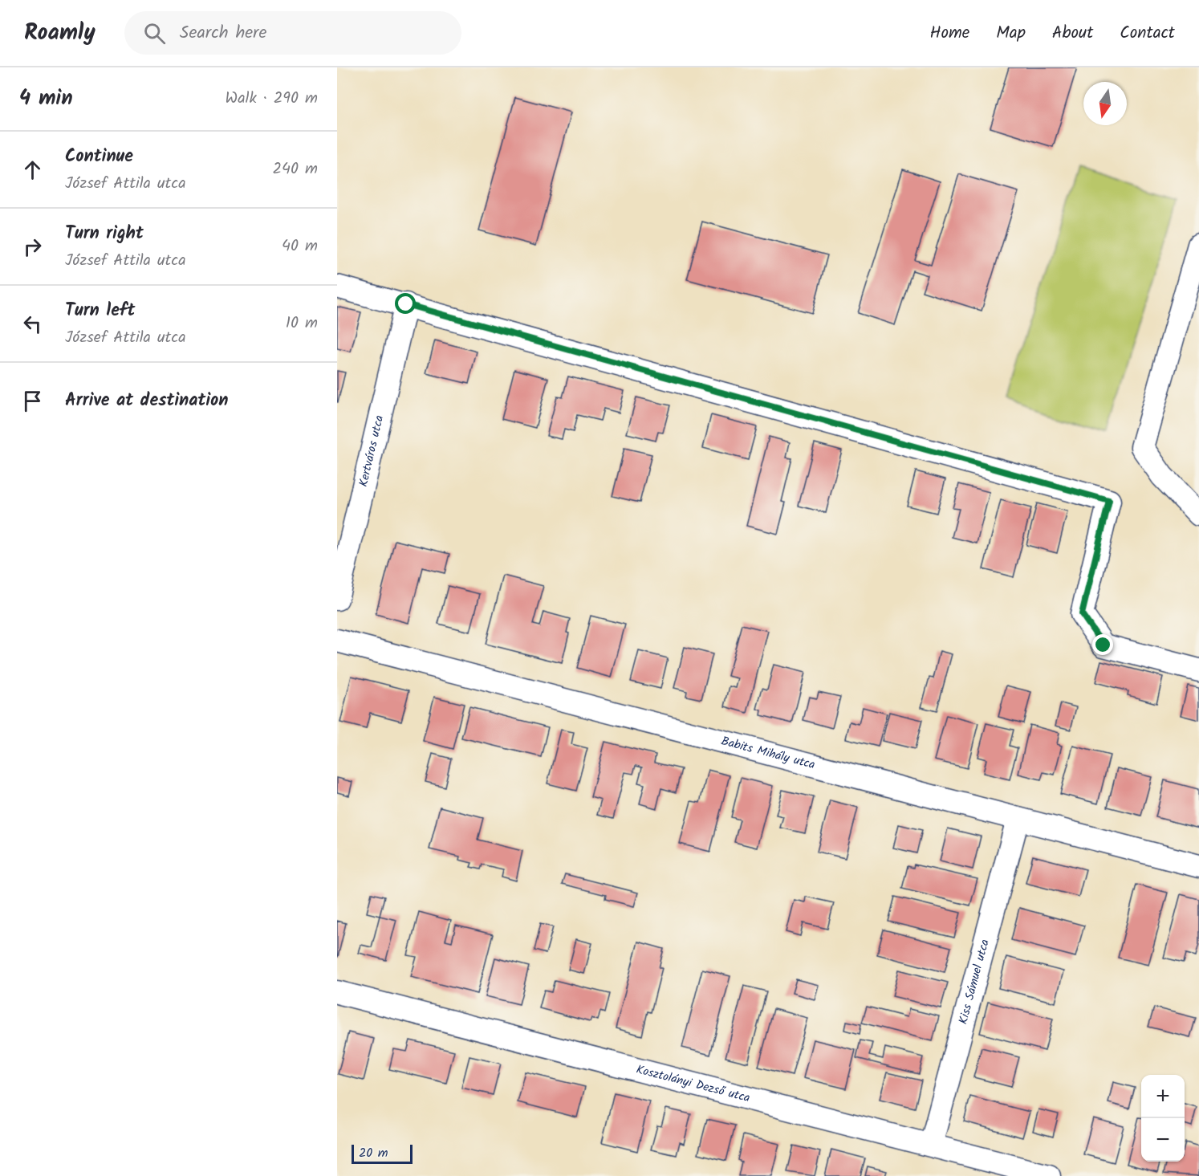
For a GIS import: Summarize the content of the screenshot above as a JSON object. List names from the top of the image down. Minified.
{"streets":{"street":["Kertváros utca","Babits Mihály utca","Kiss Sámuel utca","Kosztolányi Dezső utca"]},"crossings":[["Babits Mihály utca","Kiss Sámuel utca"],["Kiss Sámuel utca","Kosztolányi Dezső utca"]],"scale_bar":"20 m","north":"bottom","page":{"header":"Roamly","search":"Search here","nav":["Home","Map","About","Contact"],"heading":["4 min","Walk · 290 m"],"list":[["Continue","József Attila utca","240 m"],["Turn right","József Attila utca","40 m"],["Turn left","József Attila utca","10 m"],"Arrive at destination"],"map_buttons":["+","−"],"scale":"20 m"}}
